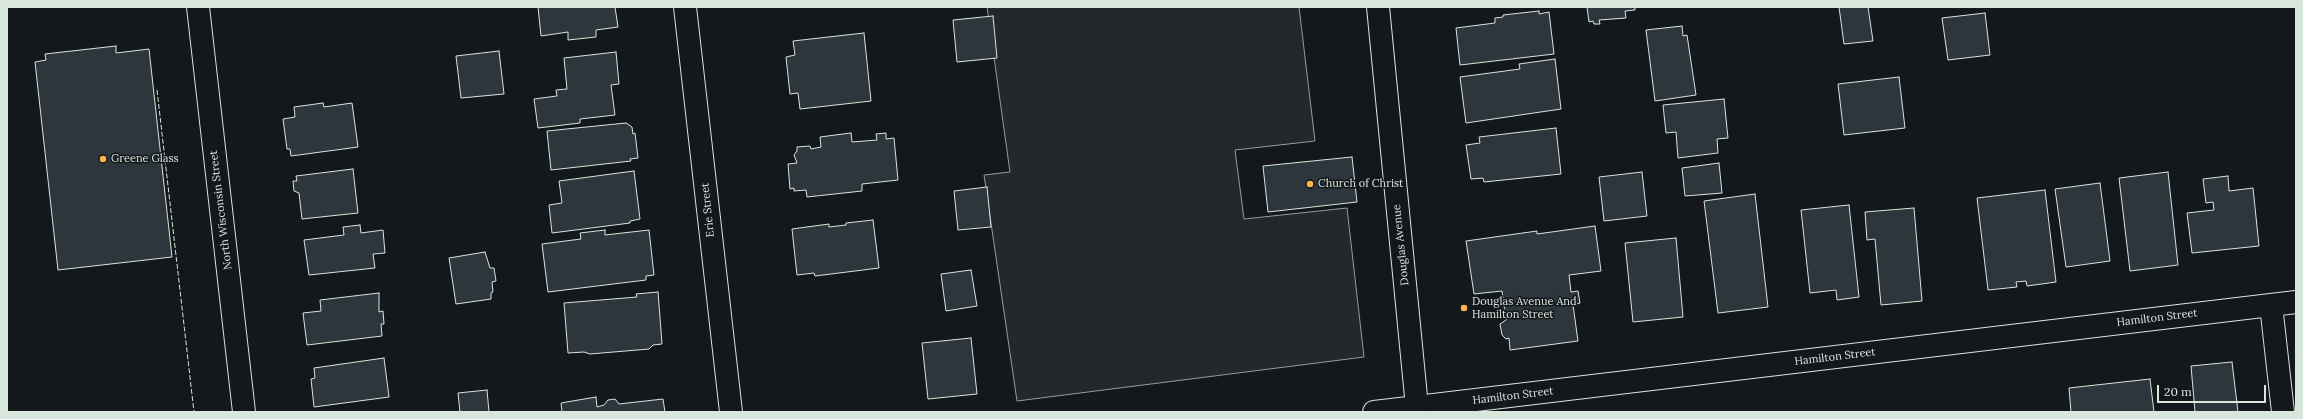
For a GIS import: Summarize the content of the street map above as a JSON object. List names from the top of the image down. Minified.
{"streets":{"street":["North Wisconsin Street","Erie Street","Douglas Avenue","Hamilton Street"]},"crossings":[["Douglas Avenue","Hamilton Street"]],"places":["Greene Glass","Church of Christ","Douglas Avenue And Hamilton Street"],"scale_bar":"20 m"}
